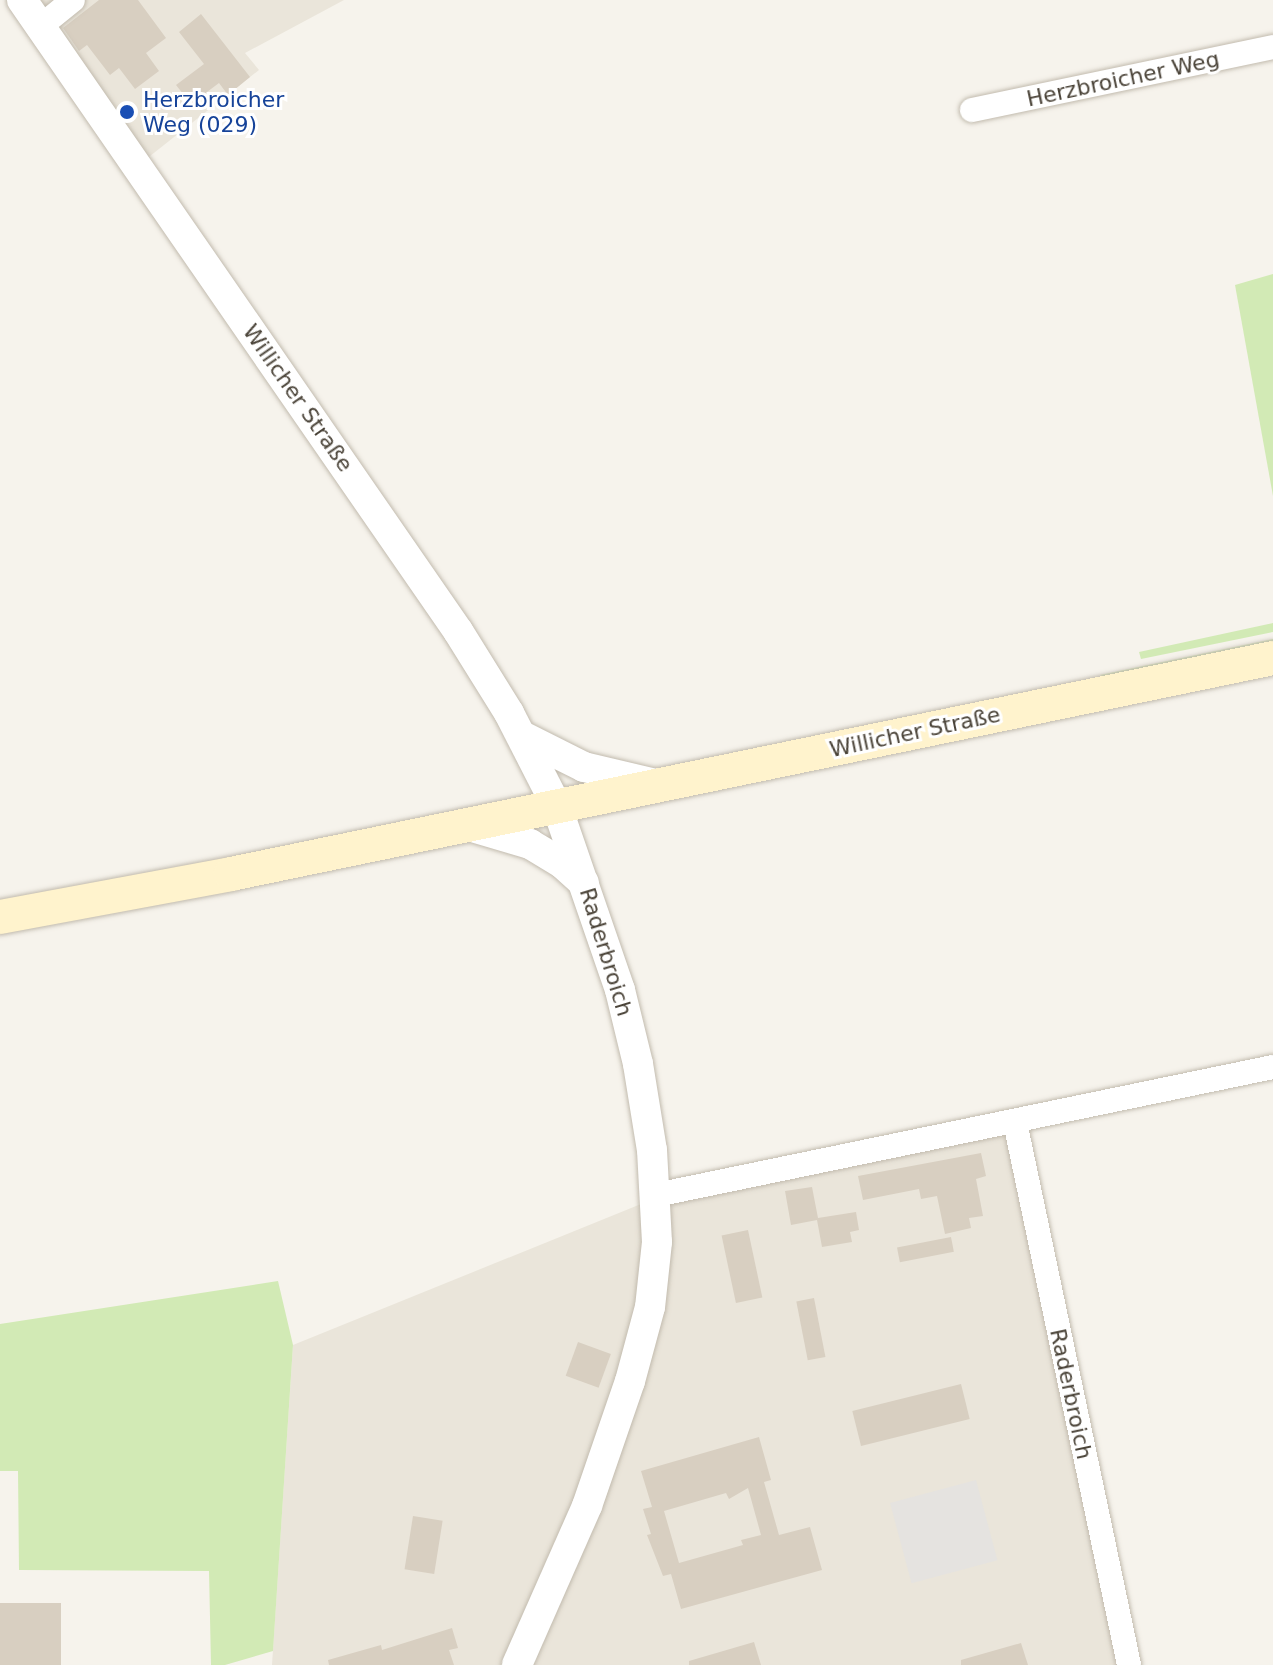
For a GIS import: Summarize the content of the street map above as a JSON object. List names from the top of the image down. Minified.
{"streets":{"main road":["Willicher Straße"],"street":["Herzbroicher Weg","Raderbroich"]},"crossings":[["Willicher Straße","Raderbroich"]],"places":["Herzbroicher Weg (029)"]}
